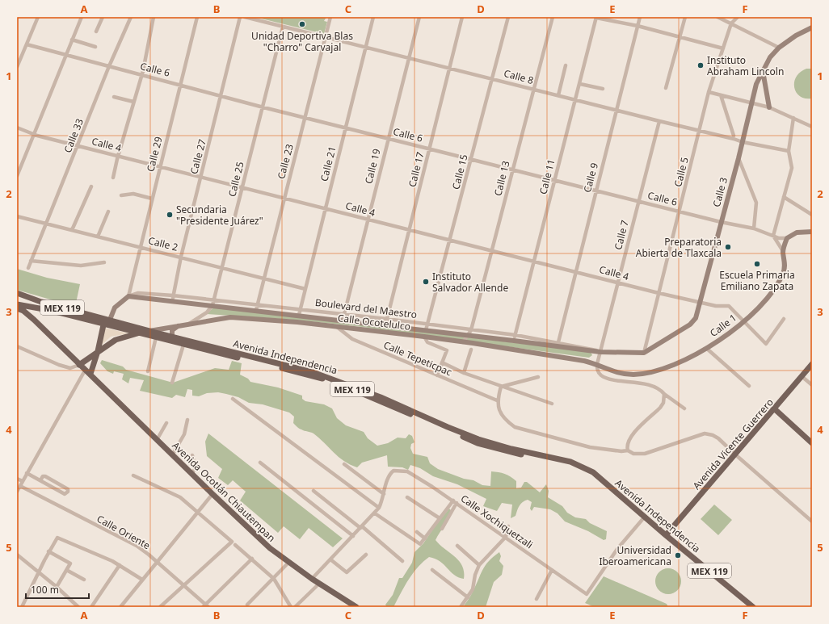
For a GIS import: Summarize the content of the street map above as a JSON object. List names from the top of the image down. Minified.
{"streets":{"main road":["Calle 3","MEX 119","Boulevard del Maestro","Calle Ocotelulco","Calle 1","Avenida Independencia","Avenida Vicente Guerrero","Avenida Ocotlán Chiautempan"],"street":["Calle 6","Calle 8","Calle 33","Calle 4","Calle 29","Calle 27","Calle 23","Calle 21","Calle 19","Calle 17","Calle 15","Calle 5","Calle 11","Calle 9","Calle 13","Calle 25","Calle 7","Calle 2","Calle Tepeticpac","Calle Xochiquetzali","Calle Oriente"]},"crossings":[["Calle 6","Calle 33"],["Calle 6","Calle 29"],["Calle 6","Calle 27"],["Calle 6","Calle 23"],["Calle 6","Calle 21"],["Calle 6","Calle 19"],["Calle 6","Calle 17"],["Calle 6","Calle 15"],["Calle 6","Calle 5"],["Calle 6","Calle 11"],["Calle 6","Calle 9"],["Calle 6","Calle 13"],["Calle 6","Calle 25"],["Calle 6","Calle 3"],["Calle 6","Calle 7"],["Calle 6","Calle 1"],["Calle 8","Calle 23"],["Calle 8","Calle 21"],["Calle 8","Calle 19"],["Calle 8","Calle 17"],["Calle 8","Calle 15"],["Calle 8","Calle 5"],["Calle 8","Calle 11"],["Calle 8","Calle 9"],["Calle 8","Calle 13"],["Calle 8","Calle 25"],["Calle 8","Calle 3"],["Calle 8","Calle 7"],["Calle 33","Calle 4"],["Calle 33","Calle 2"],["Calle 4","Calle 29"],["Calle 4","Calle 27"],["Calle 4","Calle 23"],["Calle 4","Calle 21"],["Calle 4","Calle 19"],["Calle 4","Calle 17"],["Calle 4","Calle 15"],["Calle 4","Calle 5"],["Calle 4","Calle 11"],["Calle 4","Calle 9"],["Calle 4","Calle 13"],["Calle 4","Calle 25"],["Calle 4","Calle 3"],["Calle 4","Calle 7"],["Calle 4","Calle 1"],["Calle 29","Calle 2"],["Calle 29","Boulevard del Maestro"],["Calle 27","Calle 2"],["Calle 27","Boulevard del Maestro"],["Calle 23","Calle 2"],["Calle 23","Boulevard del Maestro"],["Calle 21","Calle 2"],["Calle 21","Boulevard del Maestro"],["Calle 19","Boulevard del Maestro"],["Calle 17","Boulevard del Maestro"],["Calle 15","Boulevard del Maestro"],["Calle 5","Calle 3"],["Calle 5","Boulevard del Maestro"],["Calle 11","Boulevard del Maestro"],["Calle 9","Boulevard del Maestro"],["Calle 13","Boulevard del Maestro"],["Calle 13","Calle Ocotelulco"],["Calle 25","Calle 2"],["Calle 25","Boulevard del Maestro"],["Calle 3","Boulevard del Maestro"],["Calle 7","Boulevard del Maestro"],["Calle 7","Calle Ocotelulco"],["Calle 7","Calle 1"],["Calle Ocotelulco","Calle 1"],["Calle Ocotelulco","Avenida Independencia"],["Calle Ocotelulco","Calle Tepeticpac"],["Avenida Independencia","Avenida Vicente Guerrero"],["Avenida Independencia","Calle Xochiquetzali"]],"places":["Unidad Deportiva Blas \"Charro\" Carvajal","Instituto Abraham Lincoln","Secundaria \"Presidente Juárez\"","Preparatoria Abierta de Tlaxcala","Escuela Primaria Emiliano Zapata","Instituto Salvador Allende","Universidad Iberoamericana"],"scale_bar":"100 m","grid":{"columns":["A","B","C","D","E","F"],"rows":["1","2","3","4","5"]}}
